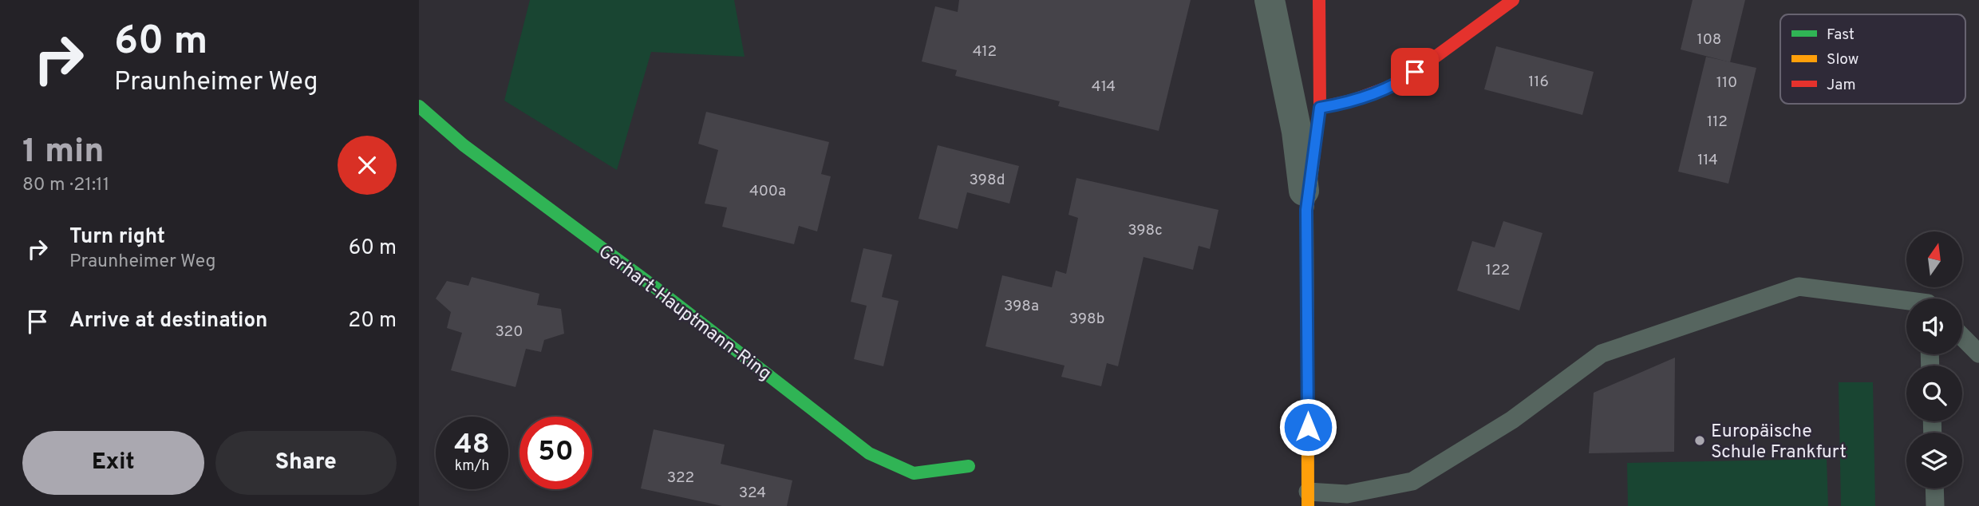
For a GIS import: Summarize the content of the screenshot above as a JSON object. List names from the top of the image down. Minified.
{"streets":{"street":["Gerhart-Hauptmann-Ring"]},"places":["Europäische Schule Frankfurt"],"house_numbers":["108","412","116","110","414","112","114","398d","400a","398c","122","398a","398b","320","322","324"],"legend":["Fast","Slow","Jam"],"north":"top","page":{"turn":["60 m","Praunheimer Weg"],"heading":["1 min","80 m · 21:11"],"list":[{"name":"Turn right","note":"Praunheimer Weg","value":"60 m"},{"name":"Arrive at destination","value":"20 m"}],"speed":"48 km/h","limit":"50","buttons":["Exit","Share"]}}
